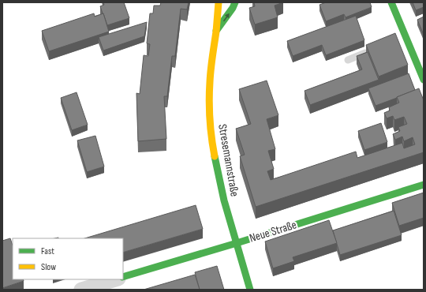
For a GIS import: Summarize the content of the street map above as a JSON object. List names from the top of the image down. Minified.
{"streets":{"street":["Stresemannstraße","Neue Straße"]},"crossings":[["Stresemannstraße","Neue Straße"]],"legend":["Fast","Slow"]}
